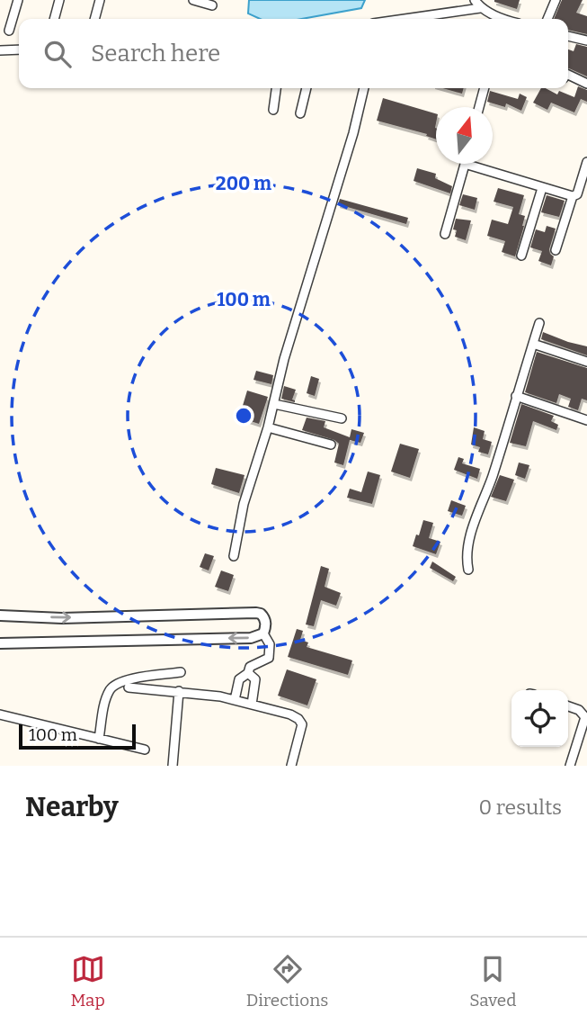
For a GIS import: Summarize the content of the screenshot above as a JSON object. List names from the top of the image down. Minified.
{"scale_bar":"100 m","north":"top","page":{"search":"Search here","scale":"100 m","heading":["Nearby","0 results"],"nav":["Map","Directions","Saved"]},"rings":["200 m","100 m"]}
